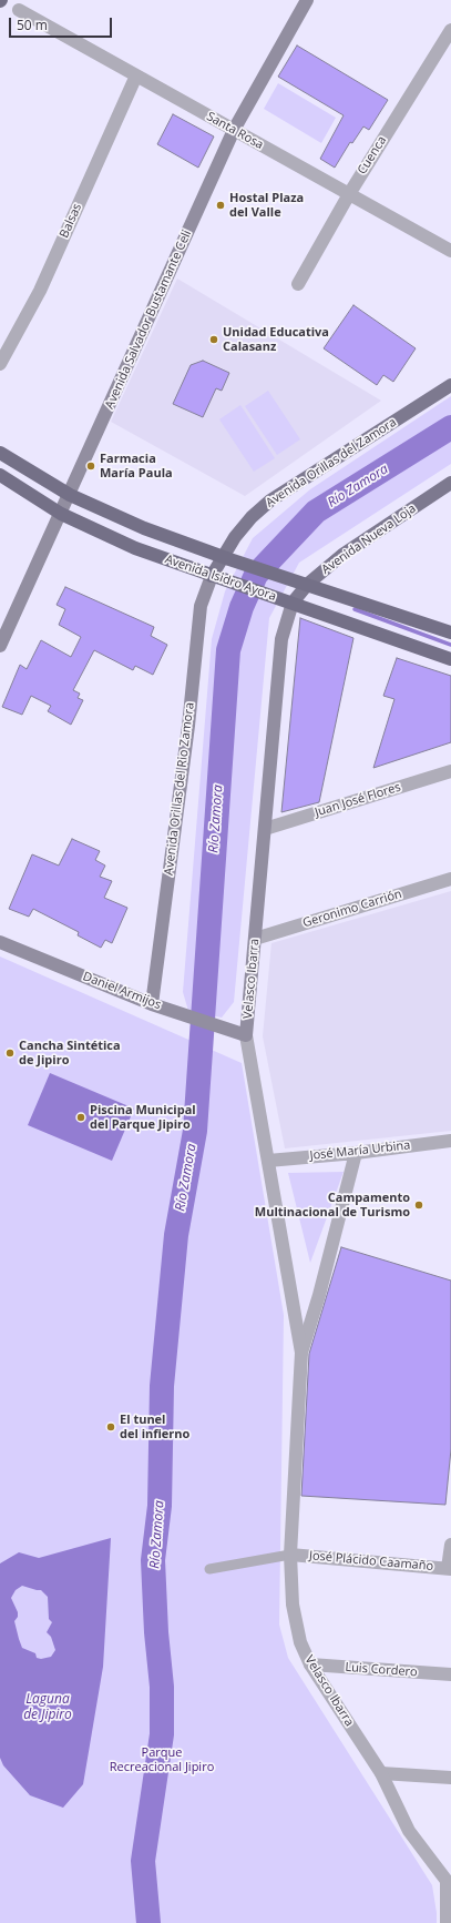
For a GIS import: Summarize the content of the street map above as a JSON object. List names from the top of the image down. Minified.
{"streets":{"highway":["Avenida Isidro Ayora"],"main road":["Avenida Salvador Bustamante Celi","Avenida Orillas del Zamora","Avenida Nueva Loja","Avenida Orillas del Rio Zamora","Velasco Ibarra","Daniel Armijos"],"street":["Santa Rosa","Cuenca","Balsas","Juan José Flores","Geronimo Carrión","José María Urbina","José Plácido Caamaño","Luis Cordero"]},"crossings":[["Santa Rosa","Cuenca"],["Santa Rosa","Balsas"],["Santa Rosa","Avenida Salvador Bustamante Celi"],["Avenida Salvador Bustamante Celi","Avenida Isidro Ayora"],["Avenida Orillas del Zamora","Avenida Isidro Ayora"],["Avenida Orillas del Zamora","Avenida Orillas del Rio Zamora"],["Avenida Nueva Loja","Avenida Isidro Ayora"],["Avenida Nueva Loja","Velasco Ibarra"],["Avenida Isidro Ayora","Avenida Orillas del Rio Zamora"],["Avenida Isidro Ayora","Velasco Ibarra"],["Avenida Orillas del Rio Zamora","Daniel Armijos"],["Juan José Flores","Velasco Ibarra"],["Geronimo Carrión","Velasco Ibarra"],["Velasco Ibarra","Daniel Armijos"],["Velasco Ibarra","José María Urbina"],["Velasco Ibarra","José Plácido Caamaño"],["Velasco Ibarra","Luis Cordero"]],"water":["Río Zamora","Laguna de Jipiro"],"parks":["Parque Recreacional Jipiro"],"places":["Hostal Plaza del Valle","Unidad Educativa Calasanz","Farmacia María Paula","Cancha Sintética de Jipiro","Piscina Municipal del Parque Jipiro","Campamento Multinacional de Turismo","El tunel del infierno"],"scale_bar":"50 m"}
